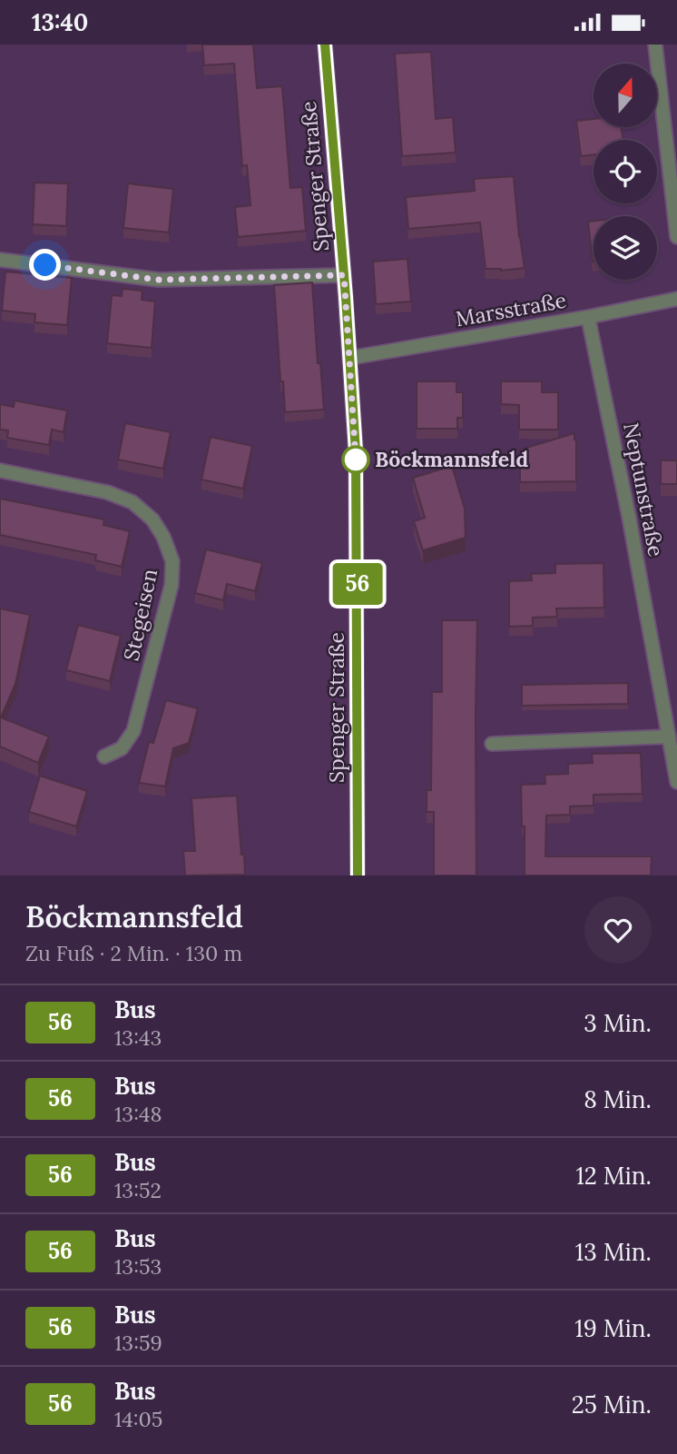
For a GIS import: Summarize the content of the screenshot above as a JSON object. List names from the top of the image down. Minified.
{"streets":{"main road":["Spenger Straße"],"street":["Marsstraße","Neptunstraße","Stegeisen"]},"crossings":[["Spenger Straße","Marsstraße"],["Marsstraße","Neptunstraße"]],"places":["Böckmannsfeld"],"lines":["bus line 56"],"north":"top","page":{"status":"13:40","on_map":"56","heading":["Böckmannsfeld","Zu Fuß · 2 Min. · 130 m"],"list":[{"mark":"56","name":"Bus","note":"13:43","value":"3 Min."},{"mark":"56","name":"Bus","note":"13:48","value":"8 Min."},{"mark":"56","name":"Bus","note":"13:52","value":"12 Min."},{"mark":"56","name":"Bus","note":"13:53","value":"13 Min."},{"mark":"56","name":"Bus","note":"13:59","value":"19 Min."},{"mark":"56","name":"Bus","note":"14:05","value":"25 Min."}]}}
